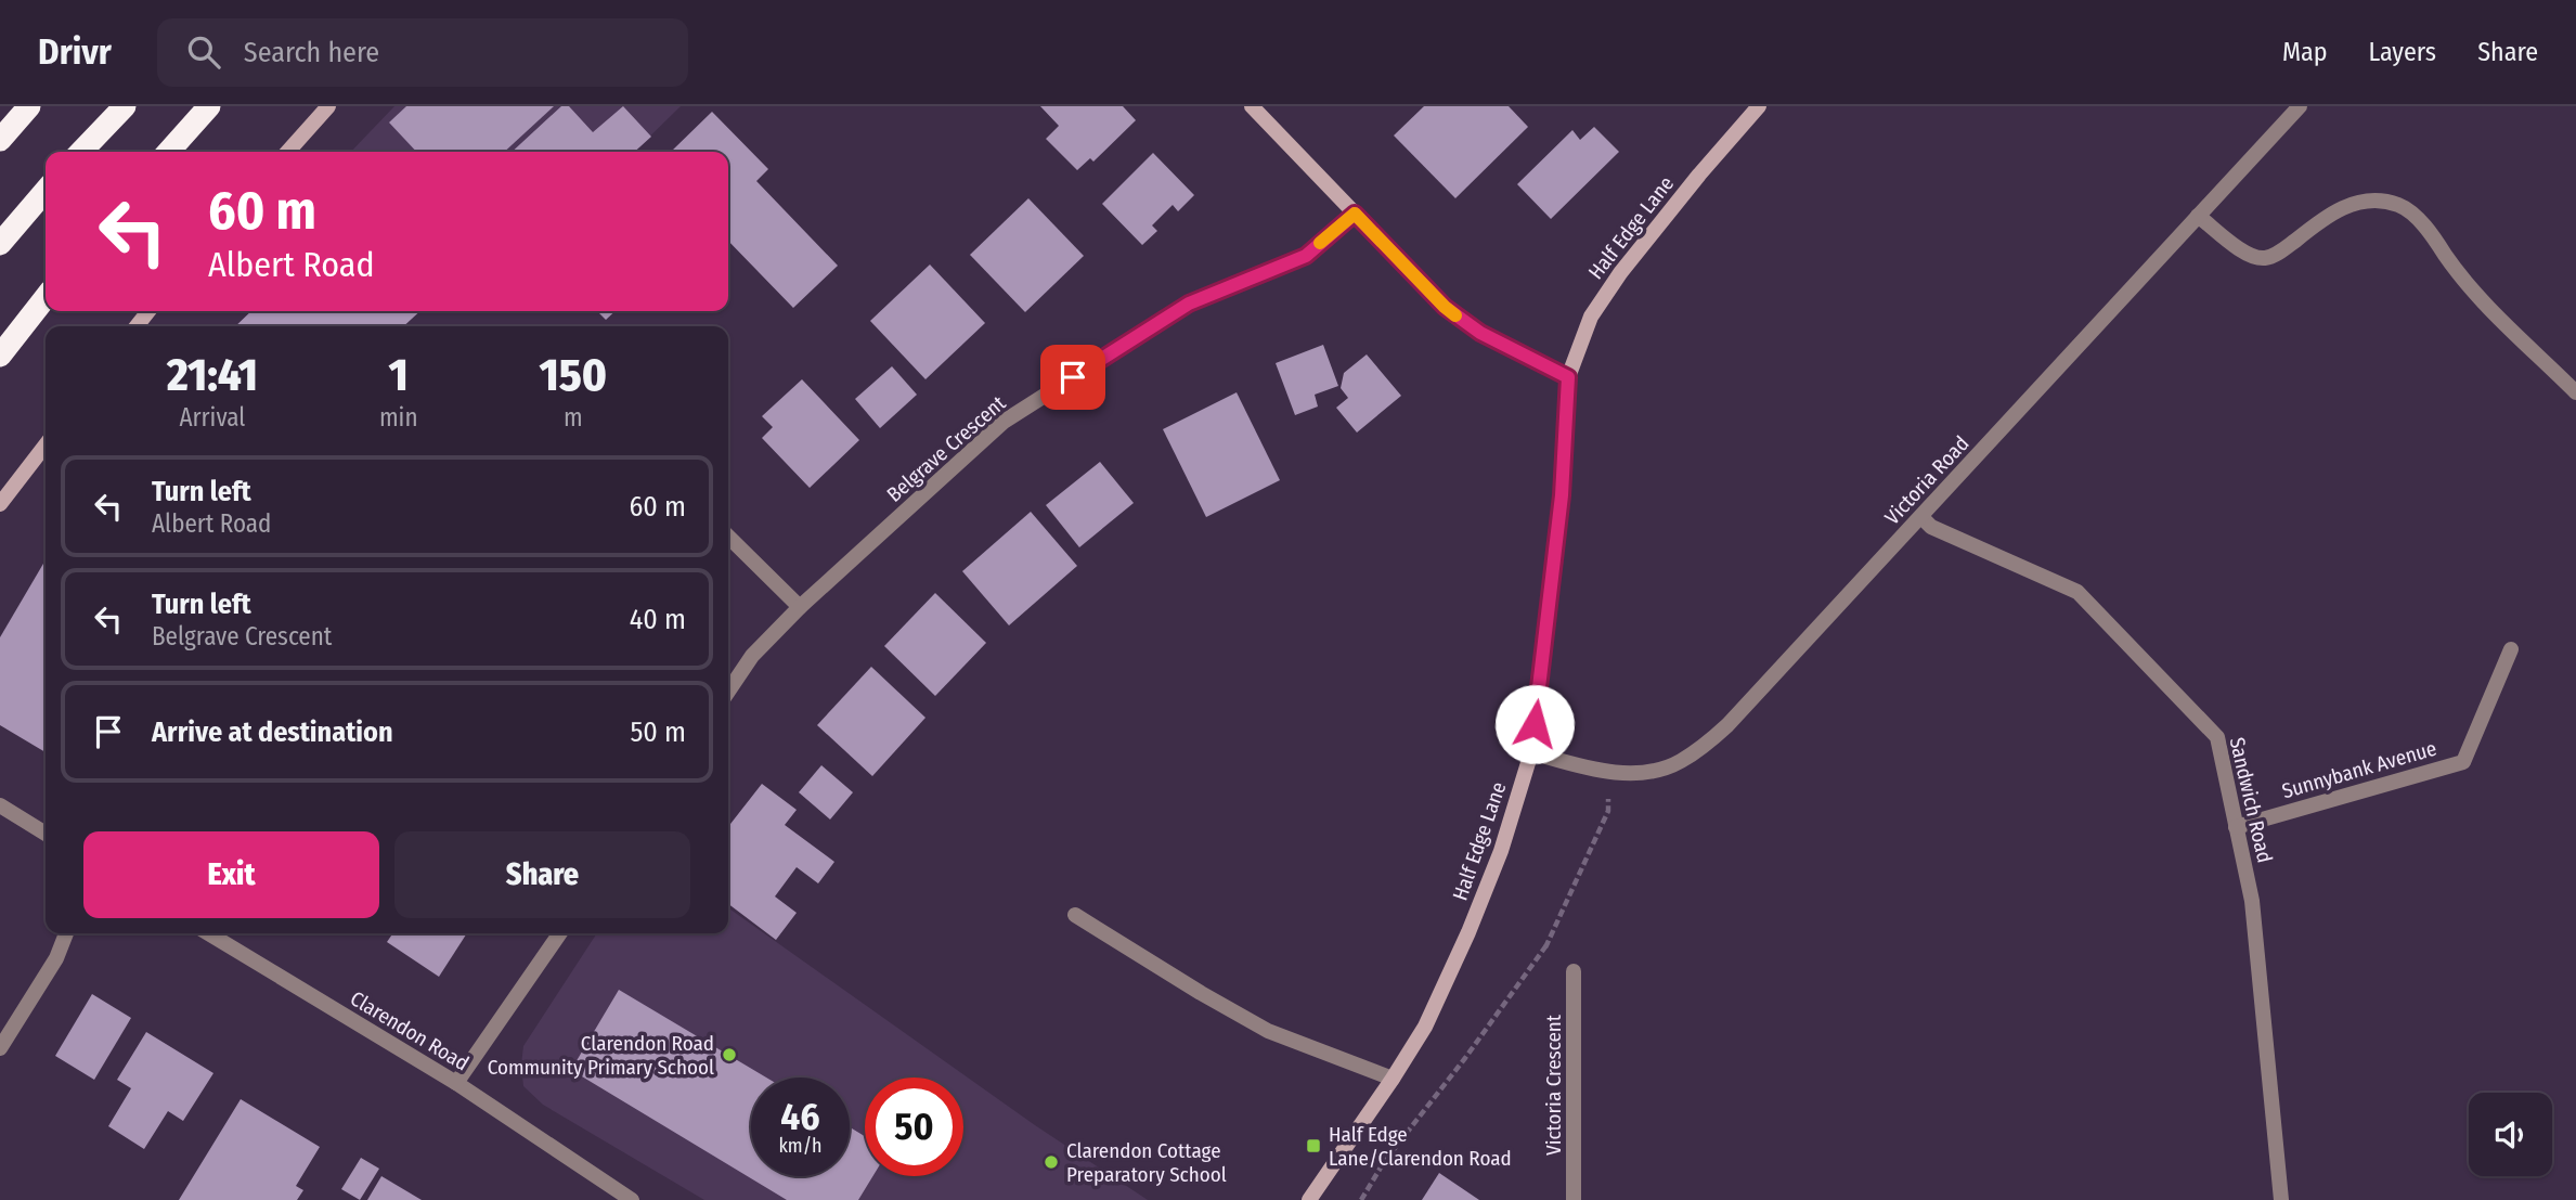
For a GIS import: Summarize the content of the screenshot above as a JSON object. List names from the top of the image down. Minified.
{"streets":{"main road":["Half Edge Lane"],"street":["Belgrave Crescent","Victoria Road","Sunnybank Avenue","Sandwich Road","Clarendon Road","Victoria Crescent"]},"crossings":[["Half Edge Lane","Victoria Road"],["Victoria Road","Sandwich Road"],["Sunnybank Avenue","Sandwich Road"]],"places":{"other":["Clarendon Road Community Primary School","Clarendon Cottage Preparatory School"],"transit":["Half Edge Lane/Clarendon Road"]},"page":{"header":"Drivr","search":"Search here","nav":["Map","Layers","Share"],"turn":["60 m","Albert Road"],"eta":["21:41","Arrival","1","min","150","m"],"list":[{"name":"Turn left","note":"Albert Road","value":"60 m"},{"name":"Turn left","note":"Belgrave Crescent","value":"40 m"},{"name":"Arrive at destination","value":"50 m"}],"buttons":["Exit","Share"],"speed":"46 km/h","limit":"50"}}
